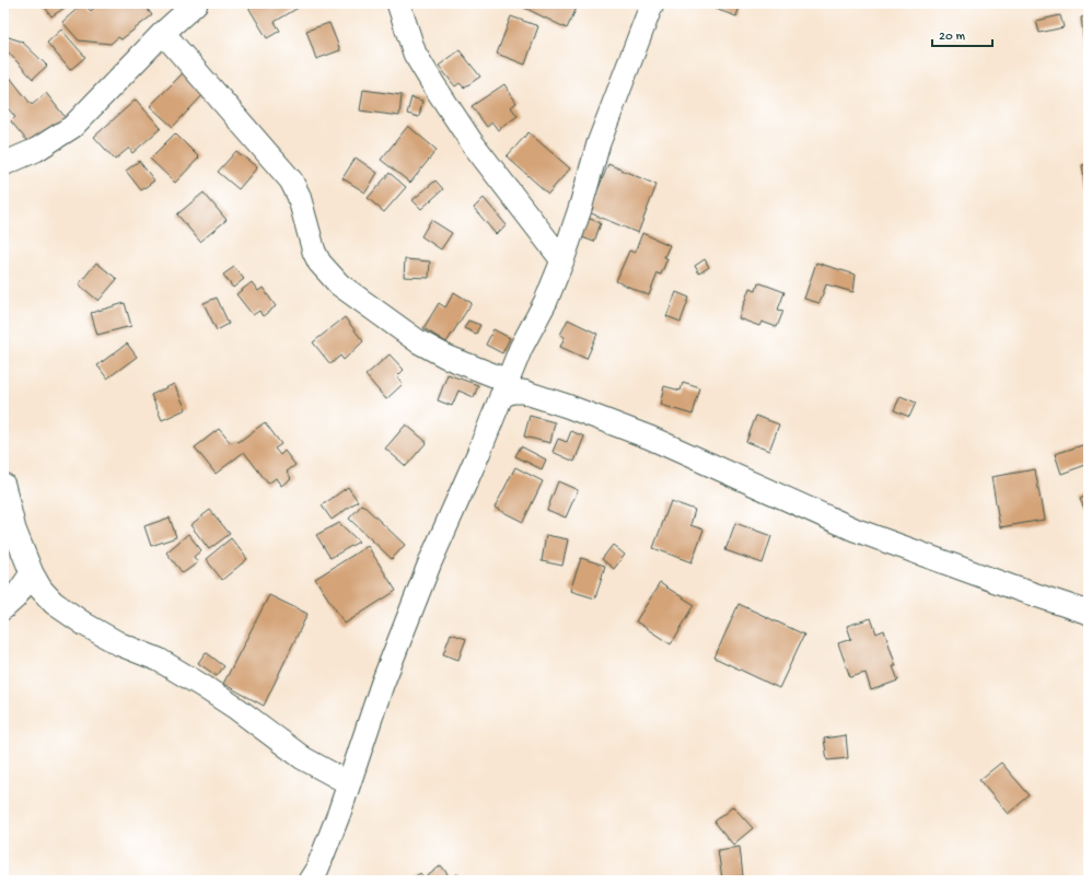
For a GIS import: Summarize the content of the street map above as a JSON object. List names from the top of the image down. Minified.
{"scale_bar":"20 m"}
